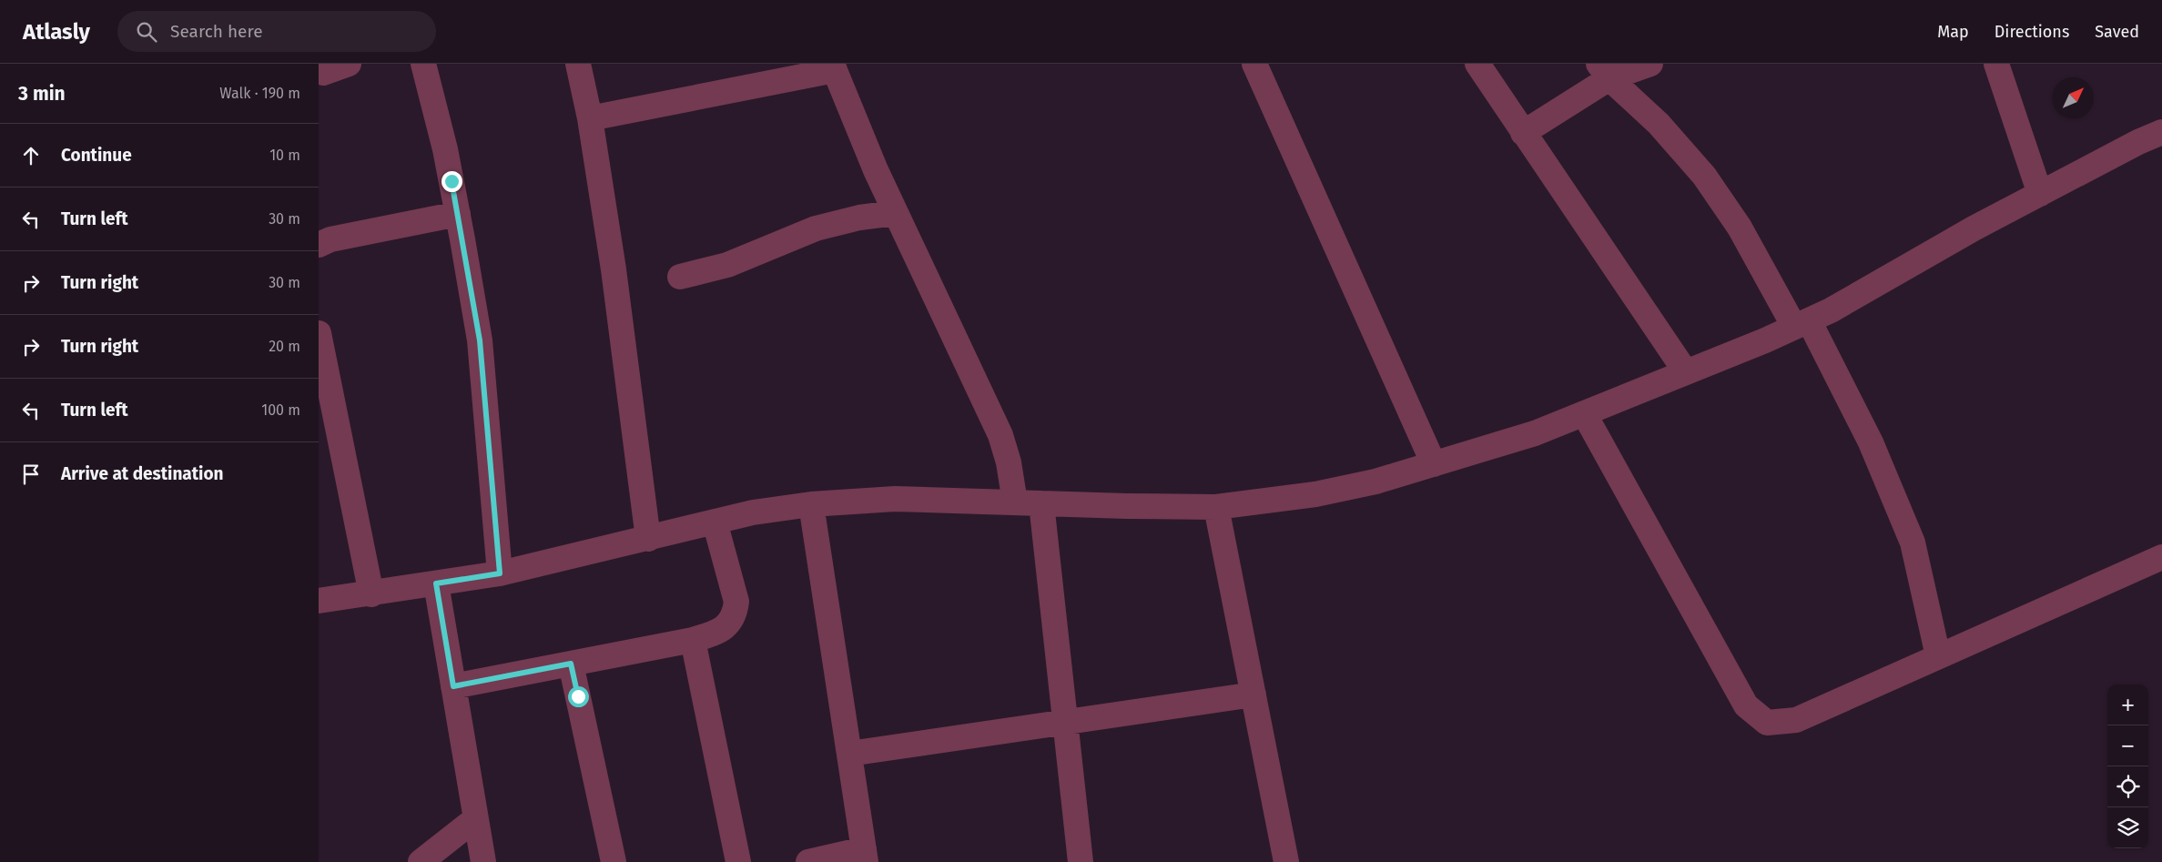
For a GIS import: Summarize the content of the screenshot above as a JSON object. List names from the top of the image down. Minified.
{"north":"top right","page":{"header":"Atlasly","search":"Search here","nav":["Map","Directions","Saved"],"heading":["3 min","Walk · 190 m"],"list":[["Continue","10 m"],["Turn left","30 m"],["Turn right","30 m"],["Turn right","20 m"],["Turn left","100 m"],"Arrive at destination"],"map_buttons":["+","−"]}}
